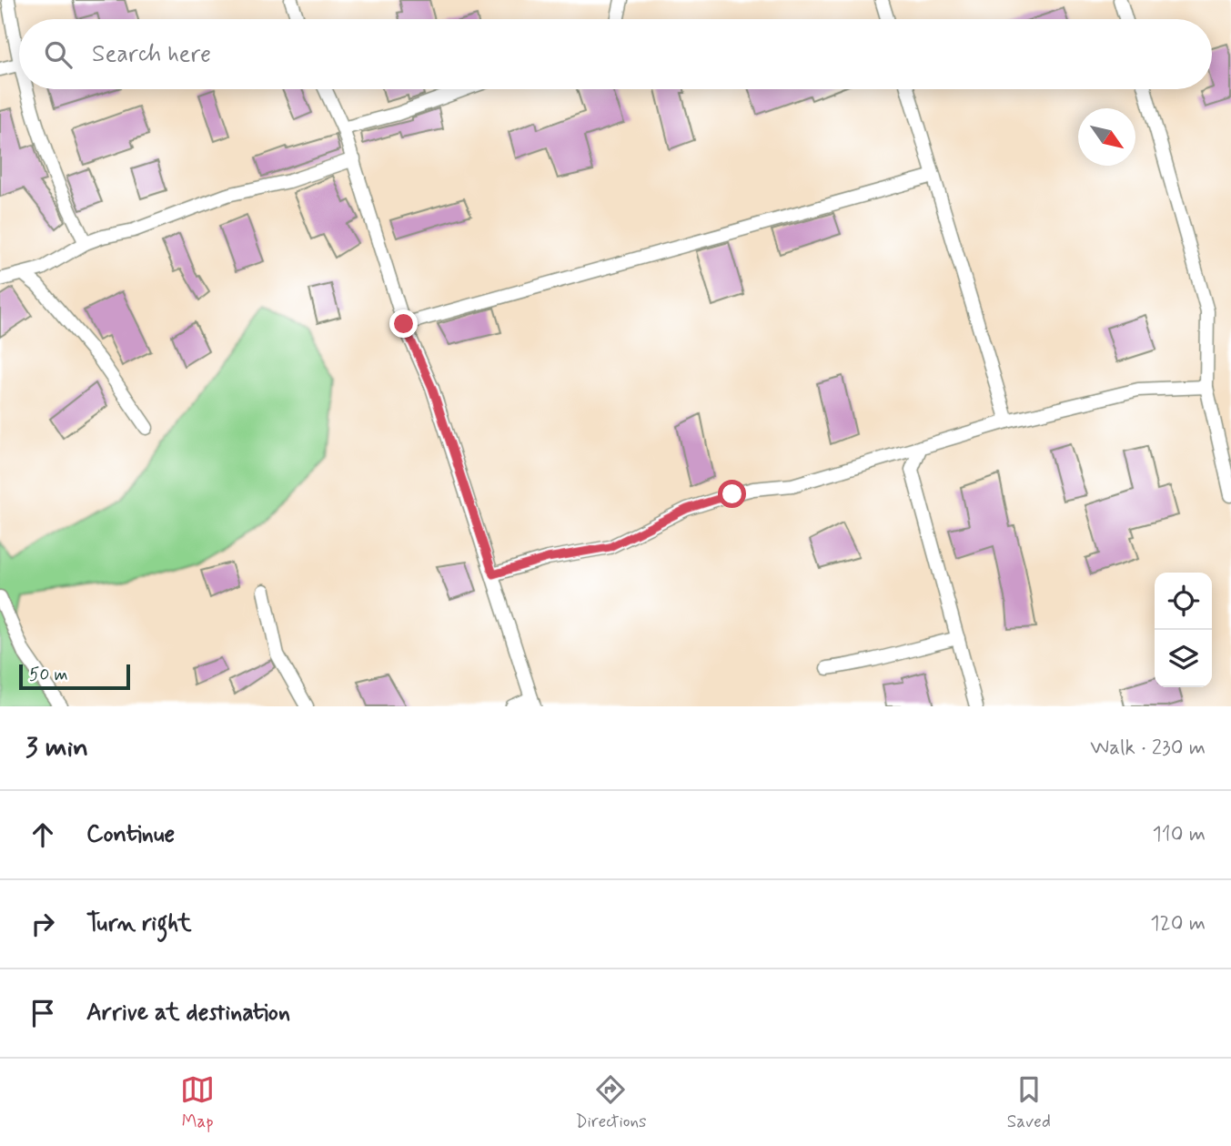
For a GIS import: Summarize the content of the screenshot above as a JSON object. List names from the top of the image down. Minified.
{"scale_bar":"50 m","north":"bottom right","page":{"search":"Search here","scale":"50 m","heading":["3 min","Walk · 230 m"],"list":[["Continue","110 m"],["Turn right","120 m"],"Arrive at destination"],"nav":["Map","Directions","Saved"]}}
